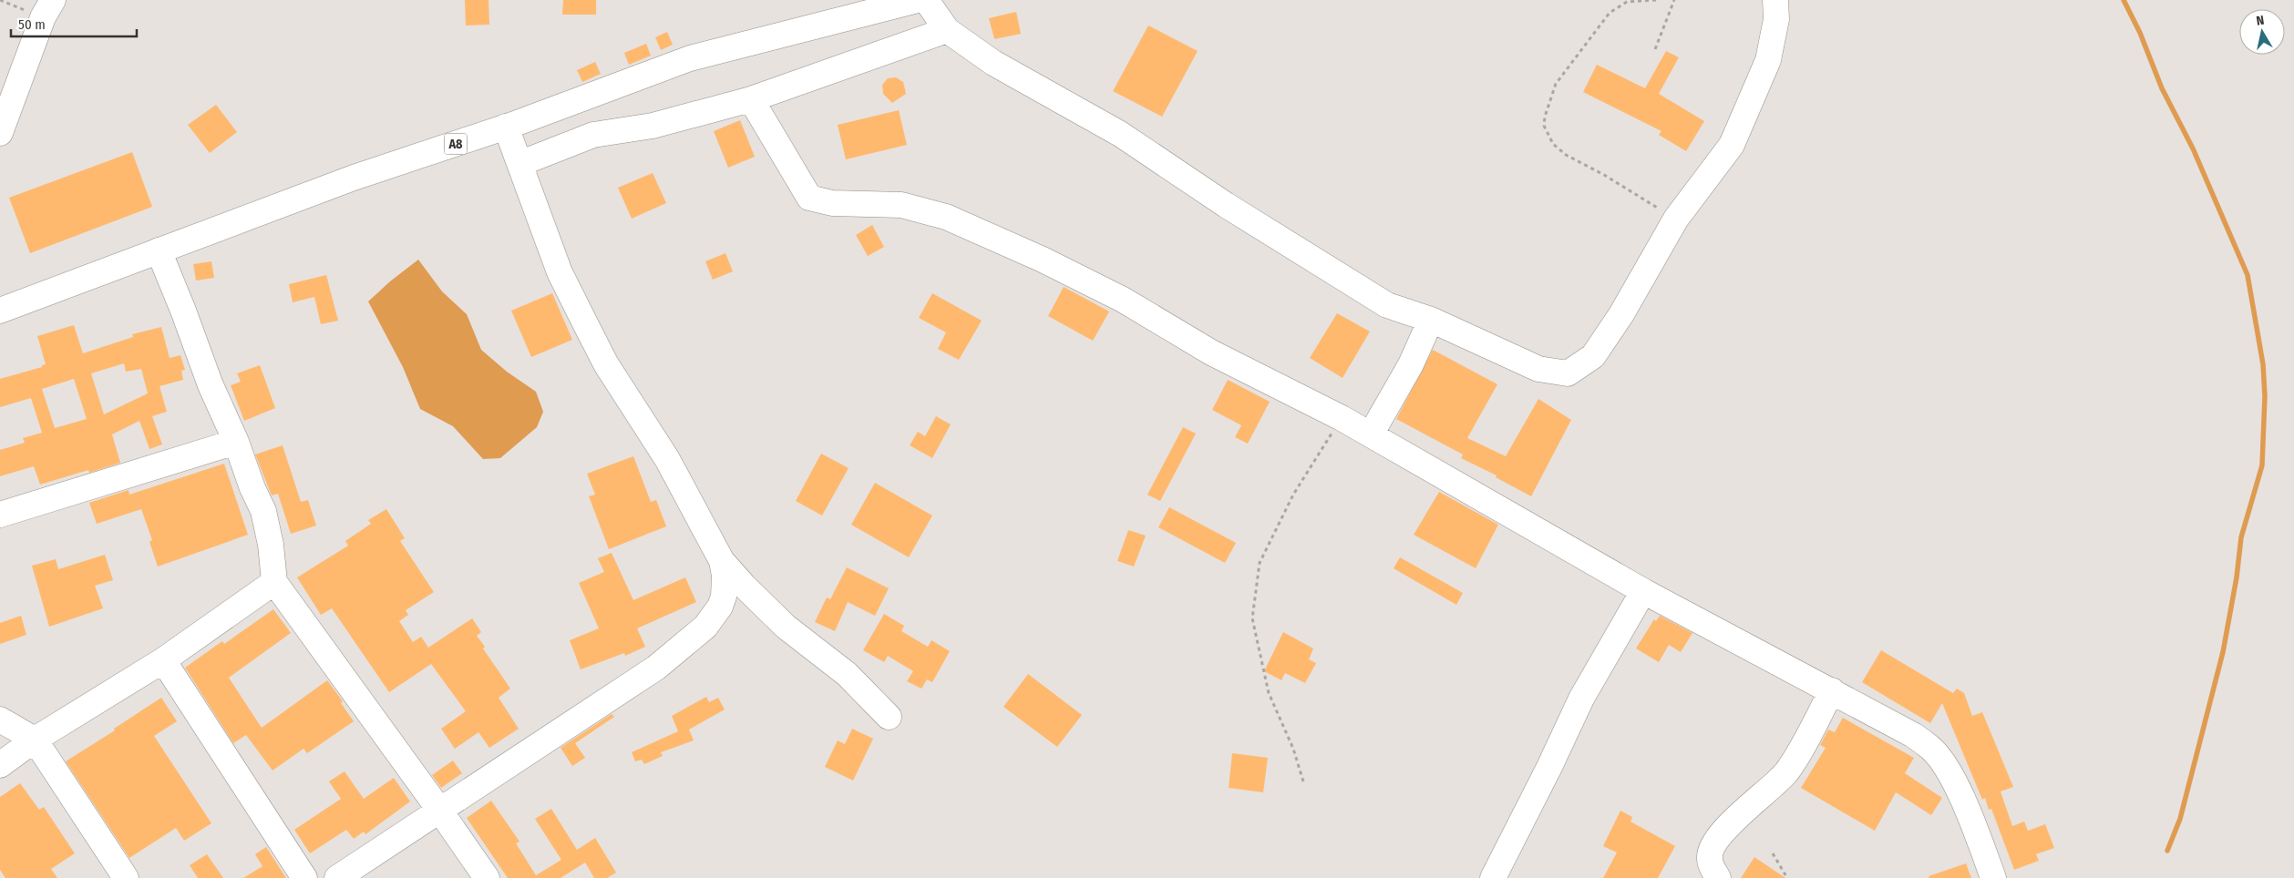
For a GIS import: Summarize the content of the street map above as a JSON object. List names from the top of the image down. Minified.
{"streets":{"street":["A8"]},"scale_bar":"50 m","north":"top"}
